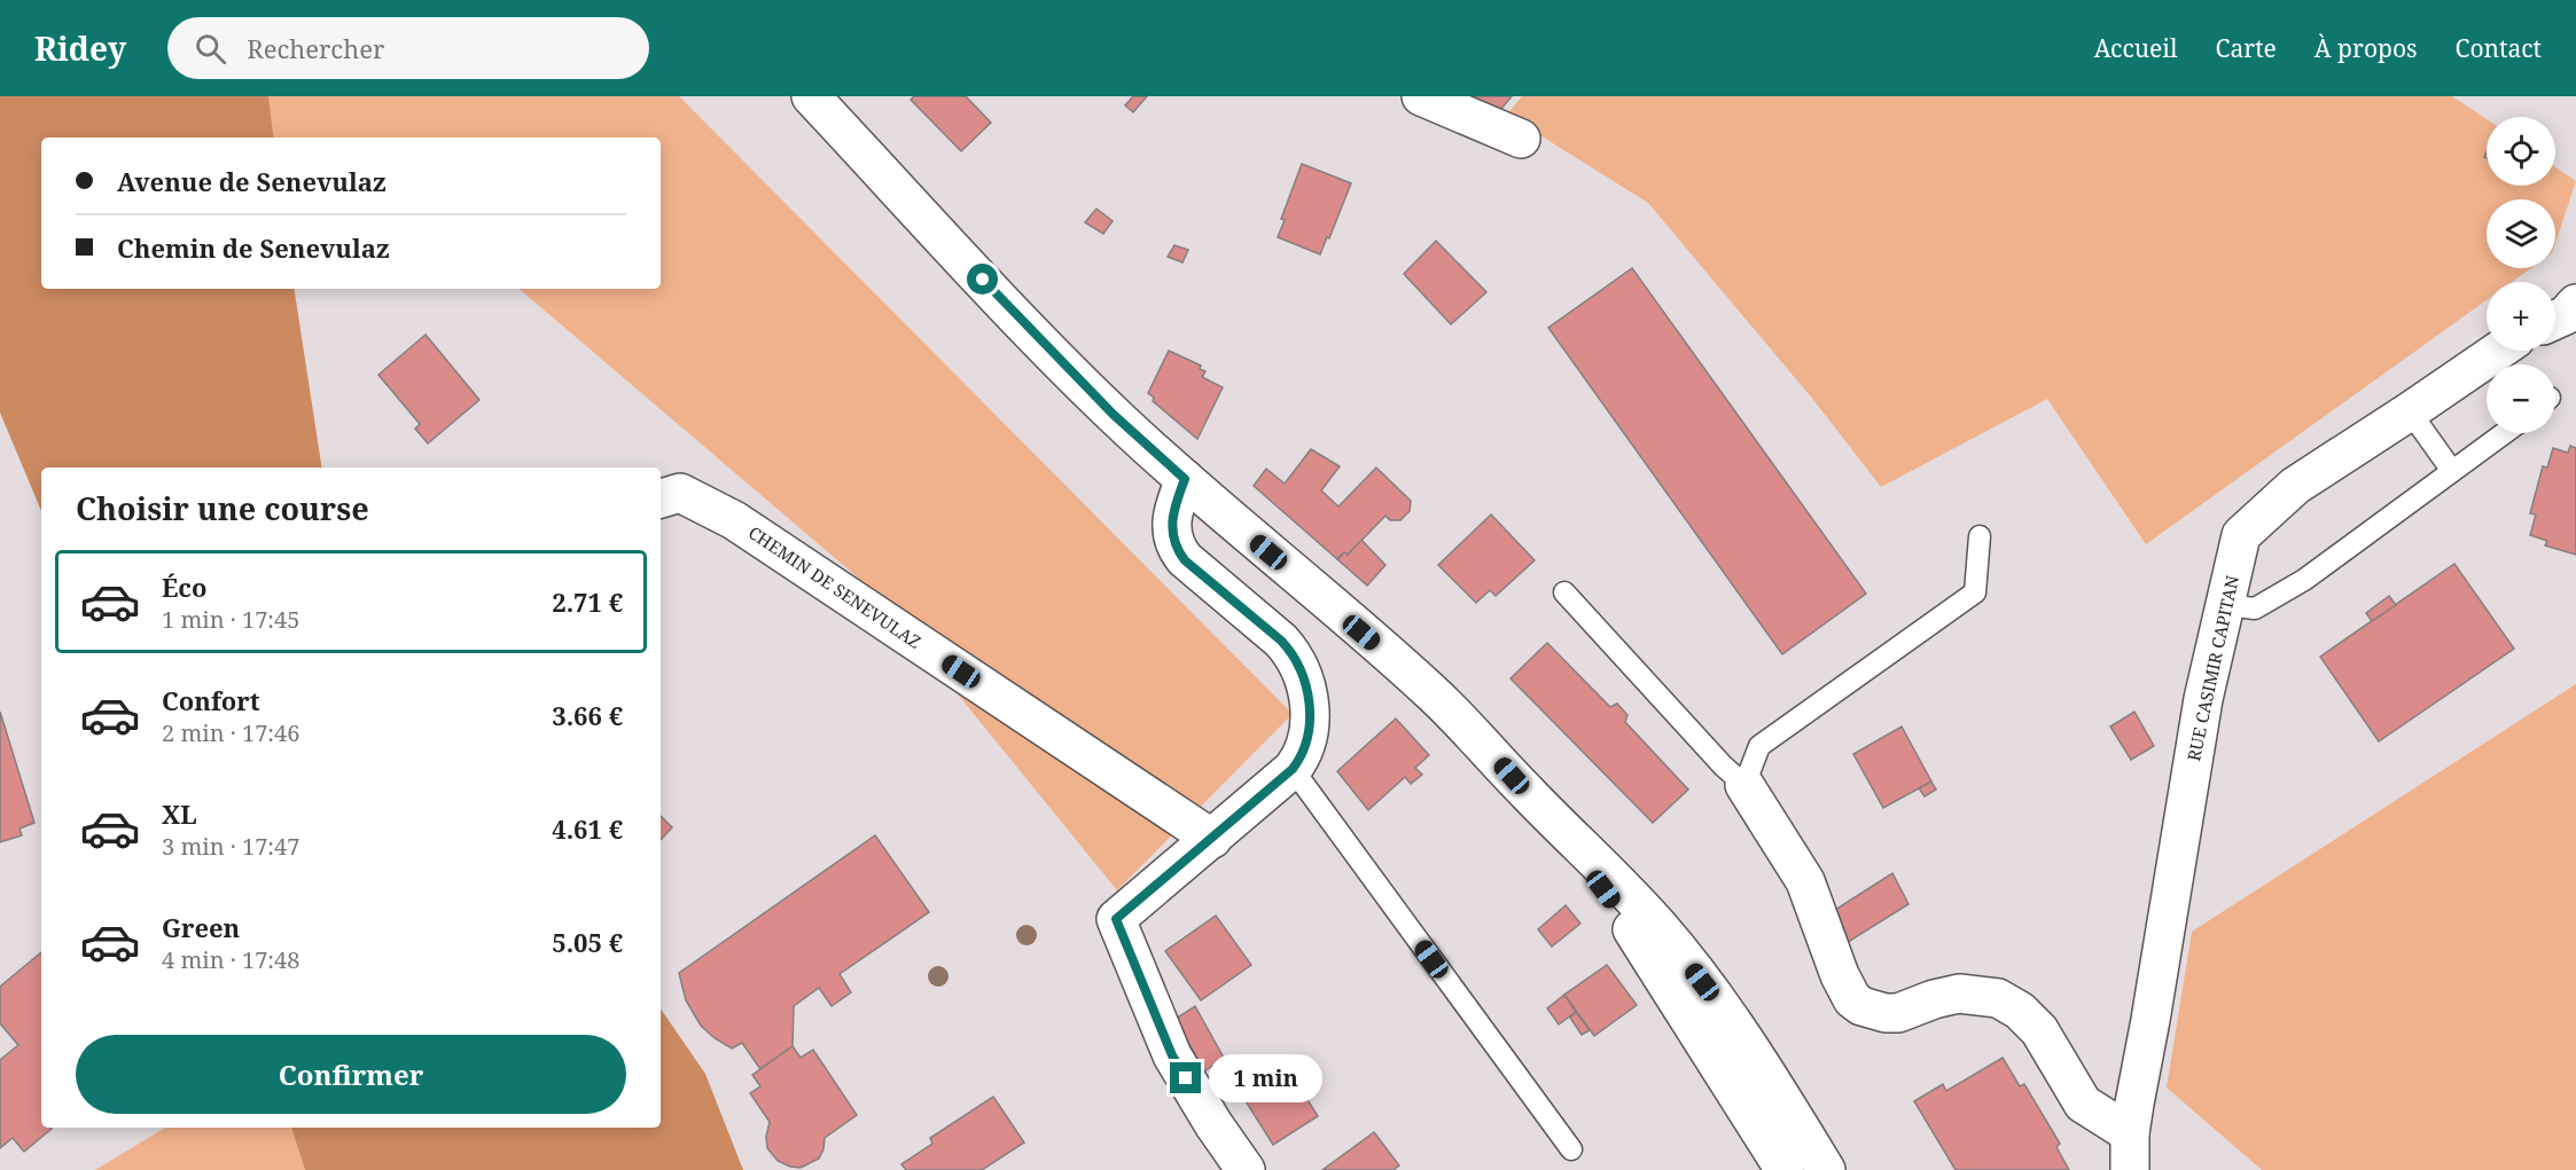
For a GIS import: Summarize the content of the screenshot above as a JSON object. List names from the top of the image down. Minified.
{"streets":{"street":["CHEMIN DE SENEVULAZ","RUE CASIMIR CAPITAN"]},"page":{"header":"Ridey","search":"Rechercher","nav":["Accueil","Carte","À propos","Contact"],"map_buttons":["+","−"],"banner":["Avenue de Senevulaz","Chemin de Senevulaz"],"heading":"Choisir une course","list":[{"name":"Éco","note":"1 min · 17:45","value":"2.71 €"},{"name":"Confort","note":"2 min · 17:46","value":"3.66 €"},{"name":"XL","note":"3 min · 17:47","value":"4.61 €"},{"name":"Green","note":"4 min · 17:48","value":"5.05 €"}],"buttons":"Confirmer","bubble":"1 min"}}
